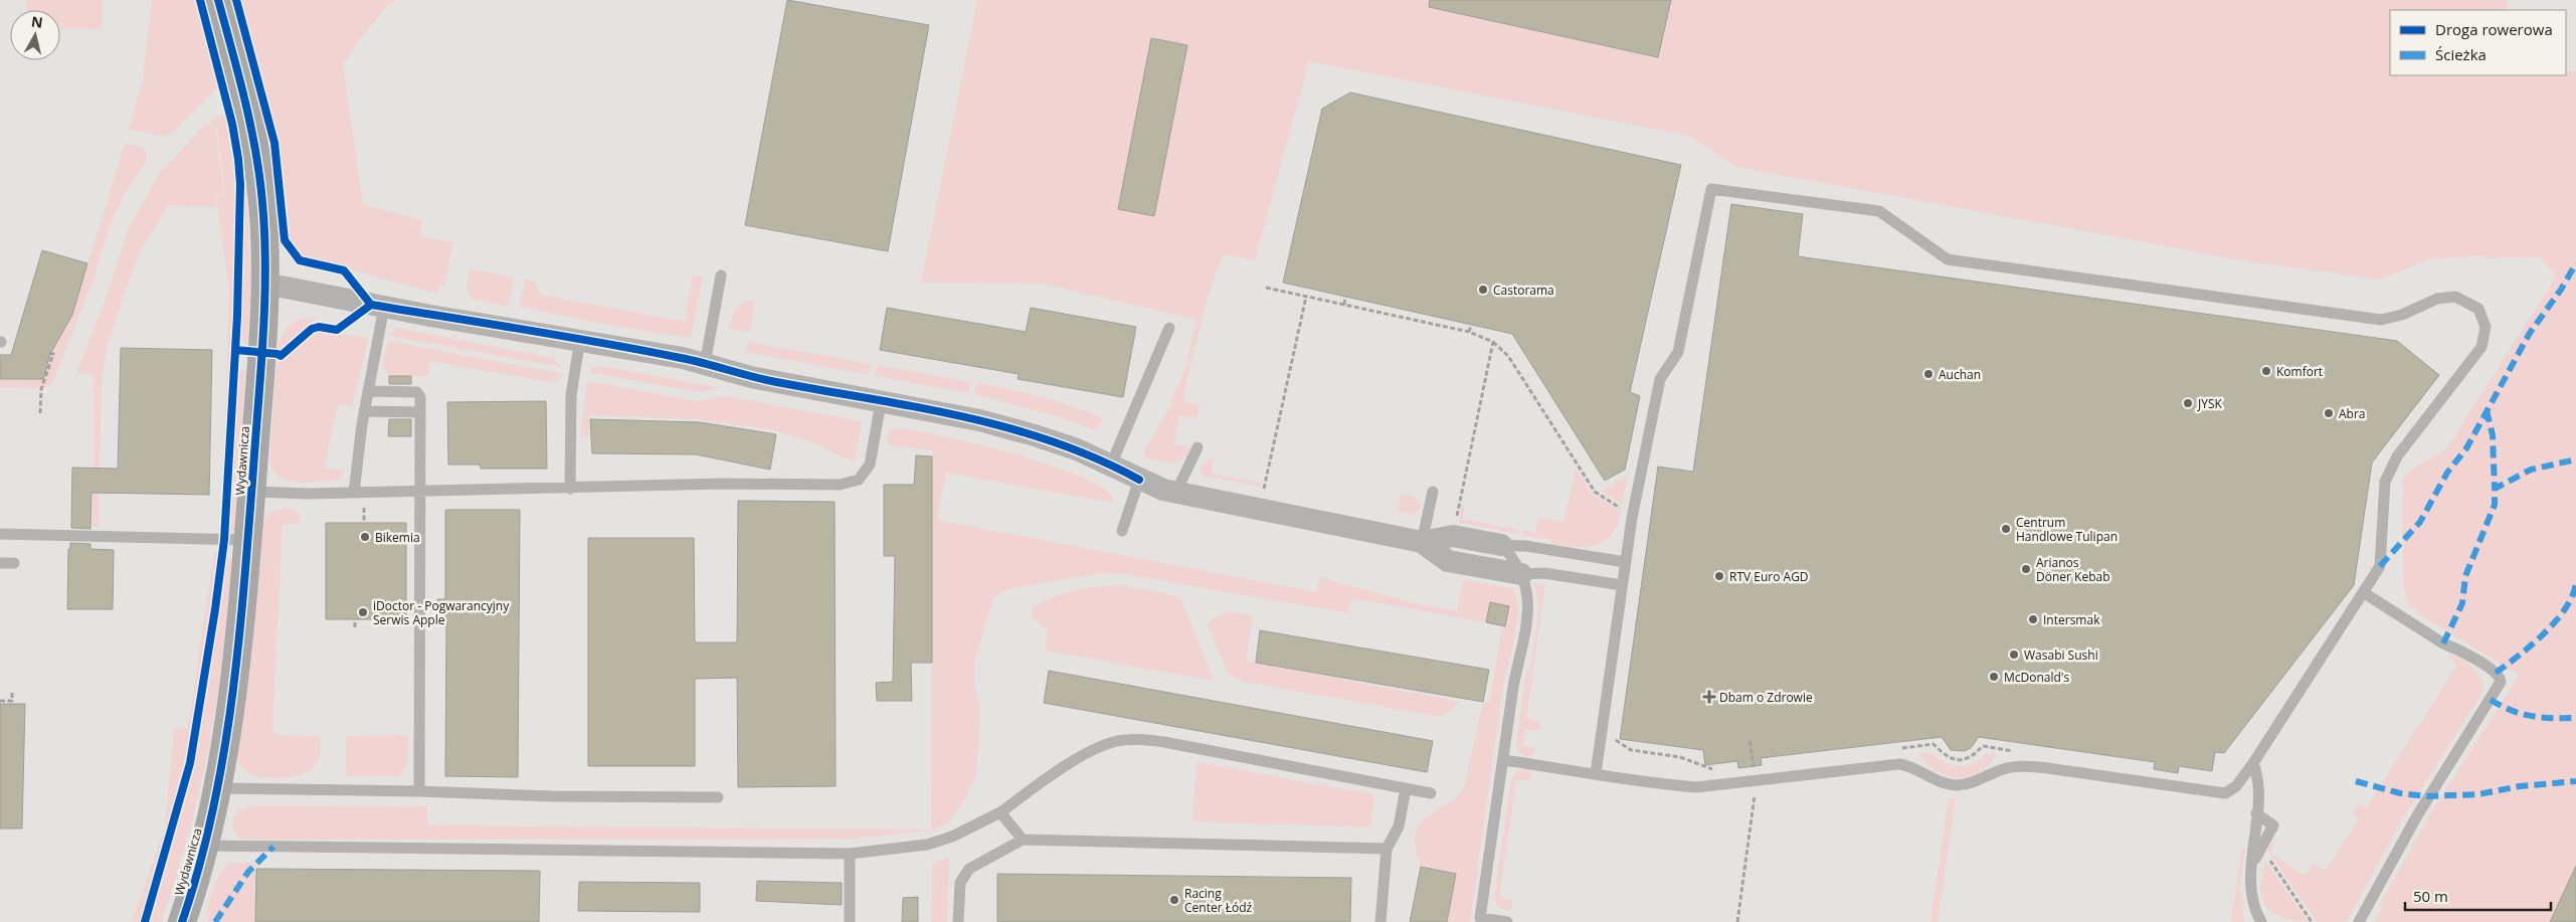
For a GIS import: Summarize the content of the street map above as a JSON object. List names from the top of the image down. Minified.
{"streets":{"street":["Wydawnicza"]},"places":{"other":["Castorama","Komfort","Auchan","JYSK","Abra","Centrum Handlowe Tulipan","Bikemia","Arianos Döner Kebab","RTV Euro AGD","iDoctor - Pogwarancyjny Serwis Apple","Intersmak","Wasabi Sushi","McDonald's","Racing Center Łódź"],"health":["Dbam o Zdrowie"]},"legend":["Droga rowerowa","Ścieżka"],"scale_bar":"50 m","north":"top"}
